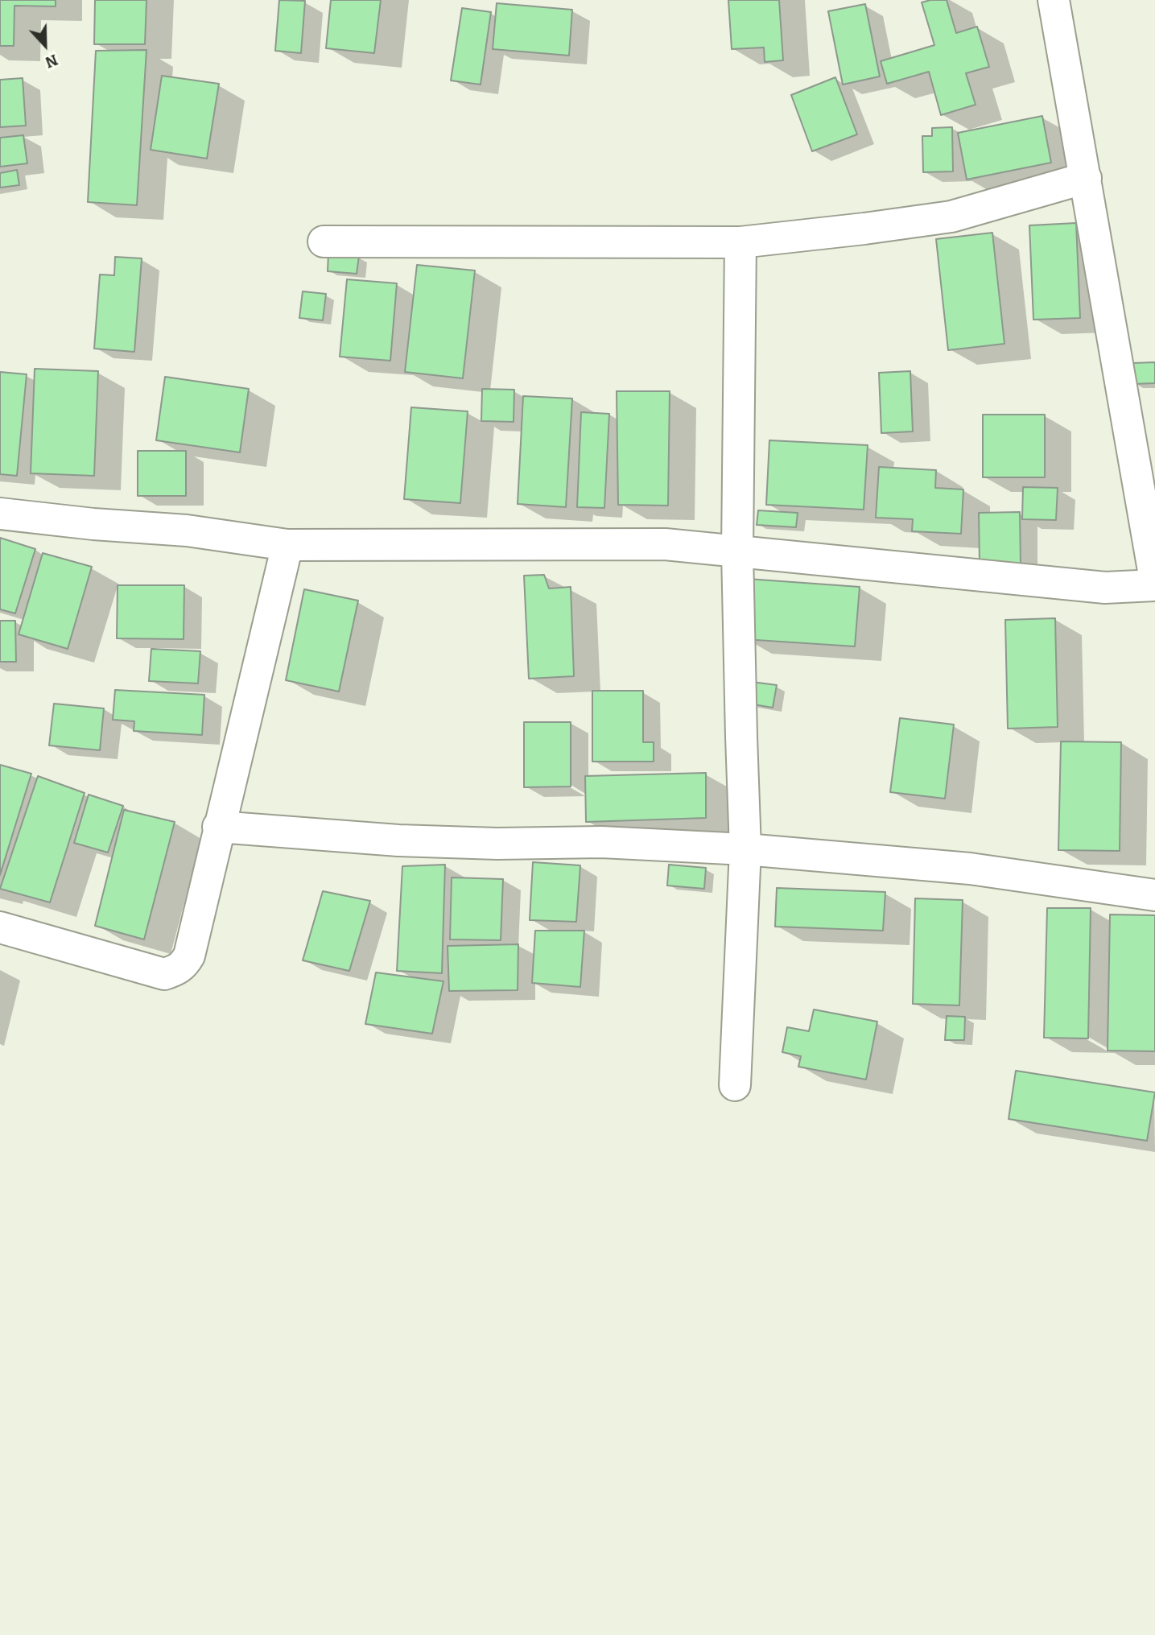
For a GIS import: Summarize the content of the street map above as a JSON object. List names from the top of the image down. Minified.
{"north":"bottom"}
